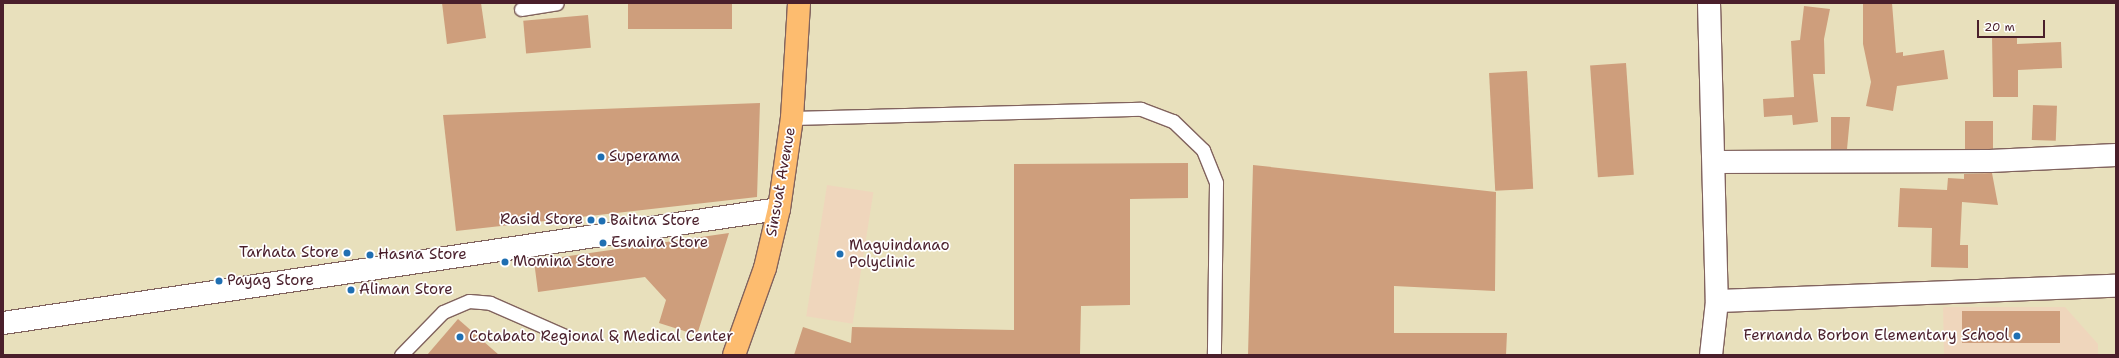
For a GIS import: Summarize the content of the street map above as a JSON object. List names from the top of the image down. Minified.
{"streets":{"main road":["Sinsuat Avenue"]},"places":["Superama","Rasid Store","Baitna Store","Esnaira Store","Tarhata Store","Maguindanao Polyclinic","Hasna Store","Momina Store","Payag Store","Aliman Store","Fernanda Borbon Elementary School","Cotabato Regional & Medical Center"],"scale_bar":"20 m"}
